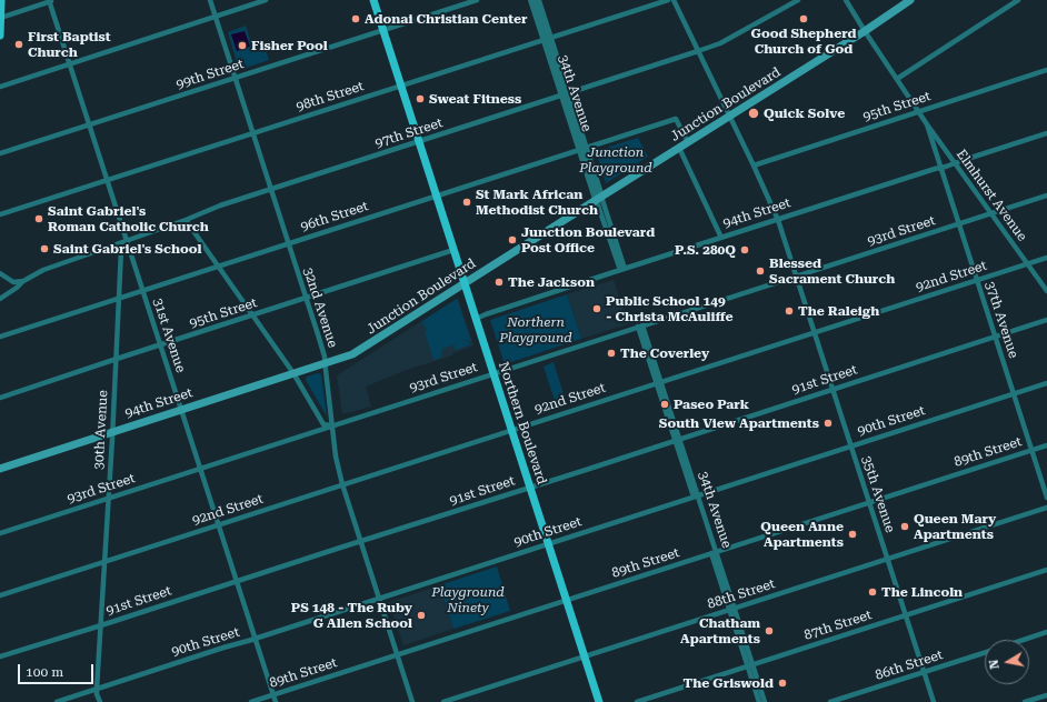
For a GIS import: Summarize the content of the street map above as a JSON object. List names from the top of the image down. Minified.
{"streets":{"main road":["Junction Boulevard","94th Street","Northern Boulevard"],"street":["99th Street","34th Avenue","98th Street","95th Street","97th Street","Elmhurst Avenue","96th Street","93rd Street","92nd Street","32nd Avenue","37th Avenue","31st Avenue","91st Street","90th Street","30th Avenue","89th Street","35th Avenue","88th Street","87th Street","86th Street"]},"crossings":[["99th Street","32nd Avenue"],["99th Street","31st Avenue"],["99th Street","Northern Boulevard"],["34th Avenue","98th Street"],["34th Avenue","Junction Boulevard"],["34th Avenue","97th Street"],["34th Avenue","94th Street"],["34th Avenue","96th Street"],["34th Avenue","93rd Street"],["34th Avenue","92nd Street"],["34th Avenue","91st Street"],["34th Avenue","90th Street"],["34th Avenue","89th Street"],["34th Avenue","88th Street"],["34th Avenue","87th Street"],["98th Street","32nd Avenue"],["98th Street","31st Avenue"],["98th Street","Northern Boulevard"],["Junction Boulevard","94th Street"],["Junction Boulevard","96th Street"],["Junction Boulevard","32nd Avenue"],["Junction Boulevard","Northern Boulevard"],["Junction Boulevard","35th Avenue"],["95th Street","Elmhurst Avenue"],["95th Street","32nd Avenue"],["95th Street","31st Avenue"],["95th Street","Northern Boulevard"],["95th Street","30th Avenue"],["95th Street","35th Avenue"],["97th Street","32nd Avenue"],["97th Street","31st Avenue"],["97th Street","Northern Boulevard"],["97th Street","30th Avenue"],["97th Street","35th Avenue"],["Elmhurst Avenue","94th Street"],["Elmhurst Avenue","93rd Street"],["Elmhurst Avenue","92nd Street"],["Elmhurst Avenue","37th Avenue"],["94th Street","32nd Avenue"],["94th Street","37th Avenue"],["94th Street","31st Avenue"],["94th Street","Northern Boulevard"],["94th Street","30th Avenue"],["94th Street","35th Avenue"],["96th Street","32nd Avenue"],["96th Street","31st Avenue"],["96th Street","Northern Boulevard"],["96th Street","30th Avenue"],["93rd Street","32nd Avenue"],["93rd Street","37th Avenue"],["93rd Street","31st Avenue"],["93rd Street","Northern Boulevard"],["93rd Street","30th Avenue"],["93rd Street","35th Avenue"],["92nd Street","32nd Avenue"],["92nd Street","37th Avenue"],["92nd Street","31st Avenue"],["92nd Street","Northern Boulevard"],["92nd Street","30th Avenue"],["92nd Street","35th Avenue"],["32nd Avenue","91st Street"],["32nd Avenue","90th Street"],["32nd Avenue","89th Street"],["37th Avenue","91st Street"],["37th Avenue","90th Street"],["37th Avenue","89th Street"],["31st Avenue","91st Street"],["31st Avenue","90th Street"],["31st Avenue","30th Avenue"],["31st Avenue","89th Street"],["91st Street","Northern Boulevard"],["91st Street","30th Avenue"],["91st Street","35th Avenue"],["90th Street","Northern Boulevard"],["90th Street","30th Avenue"],["90th Street","35th Avenue"],["Northern Boulevard","89th Street"],["Northern Boulevard","88th Street"],["89th Street","35th Avenue"],["35th Avenue","88th Street"],["35th Avenue","87th Street"],["35th Avenue","86th Street"]],"parks":["Junction Playground","Northern Playground","Playground Ninety"],"places":["Adonai Christian Center","Good Shepherd Church of God","First Baptist Church","Fisher Pool","Sweat Fitness","Quick Solve","St Mark African Methodist Church","Saint Gabriel's Roman Catholic Church","Junction Boulevard Post Office","Saint Gabriel's School","P.S. 280Q","Blessed Sacrament Church","The Jackson","Public School 149 - Christa McAuliffe","The Raleigh","The Coverley","Paseo Park","South View Apartments","Queen Mary Apartments","Queen Anne Apartments","The Lincoln","PS 148 - The Ruby G Allen School","Chatham Apartments","The Griswold"],"scale_bar":"100 m","north":"left"}
